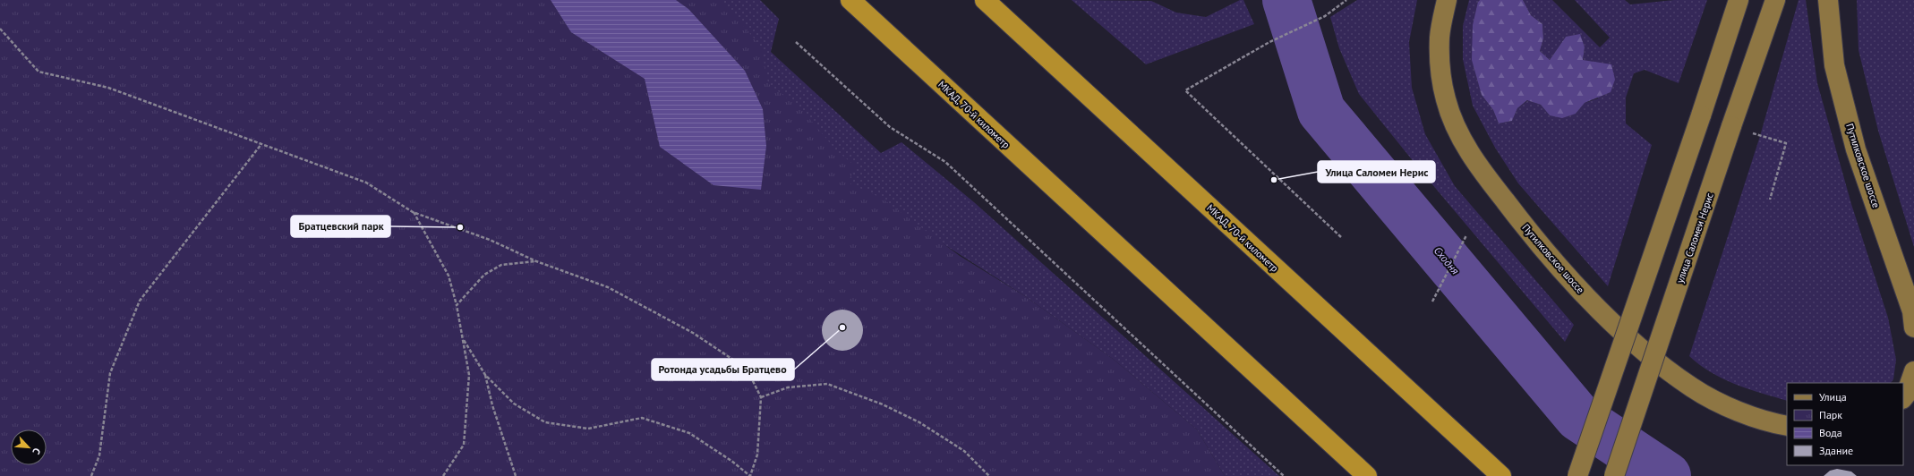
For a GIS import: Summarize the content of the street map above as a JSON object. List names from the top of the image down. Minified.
{"streets":{"highway":["МКАД, 70-й километр"],"main road":["Путилковское шоссе","улица Саломеи Нерис"]},"water":["Сходня"],"places":["Улица Саломеи Нерис","Братцевский парк","Ротонда усадьбы Братцево"],"legend":["Улица","Парк","Вода","Здание"],"north":"bottom right"}
